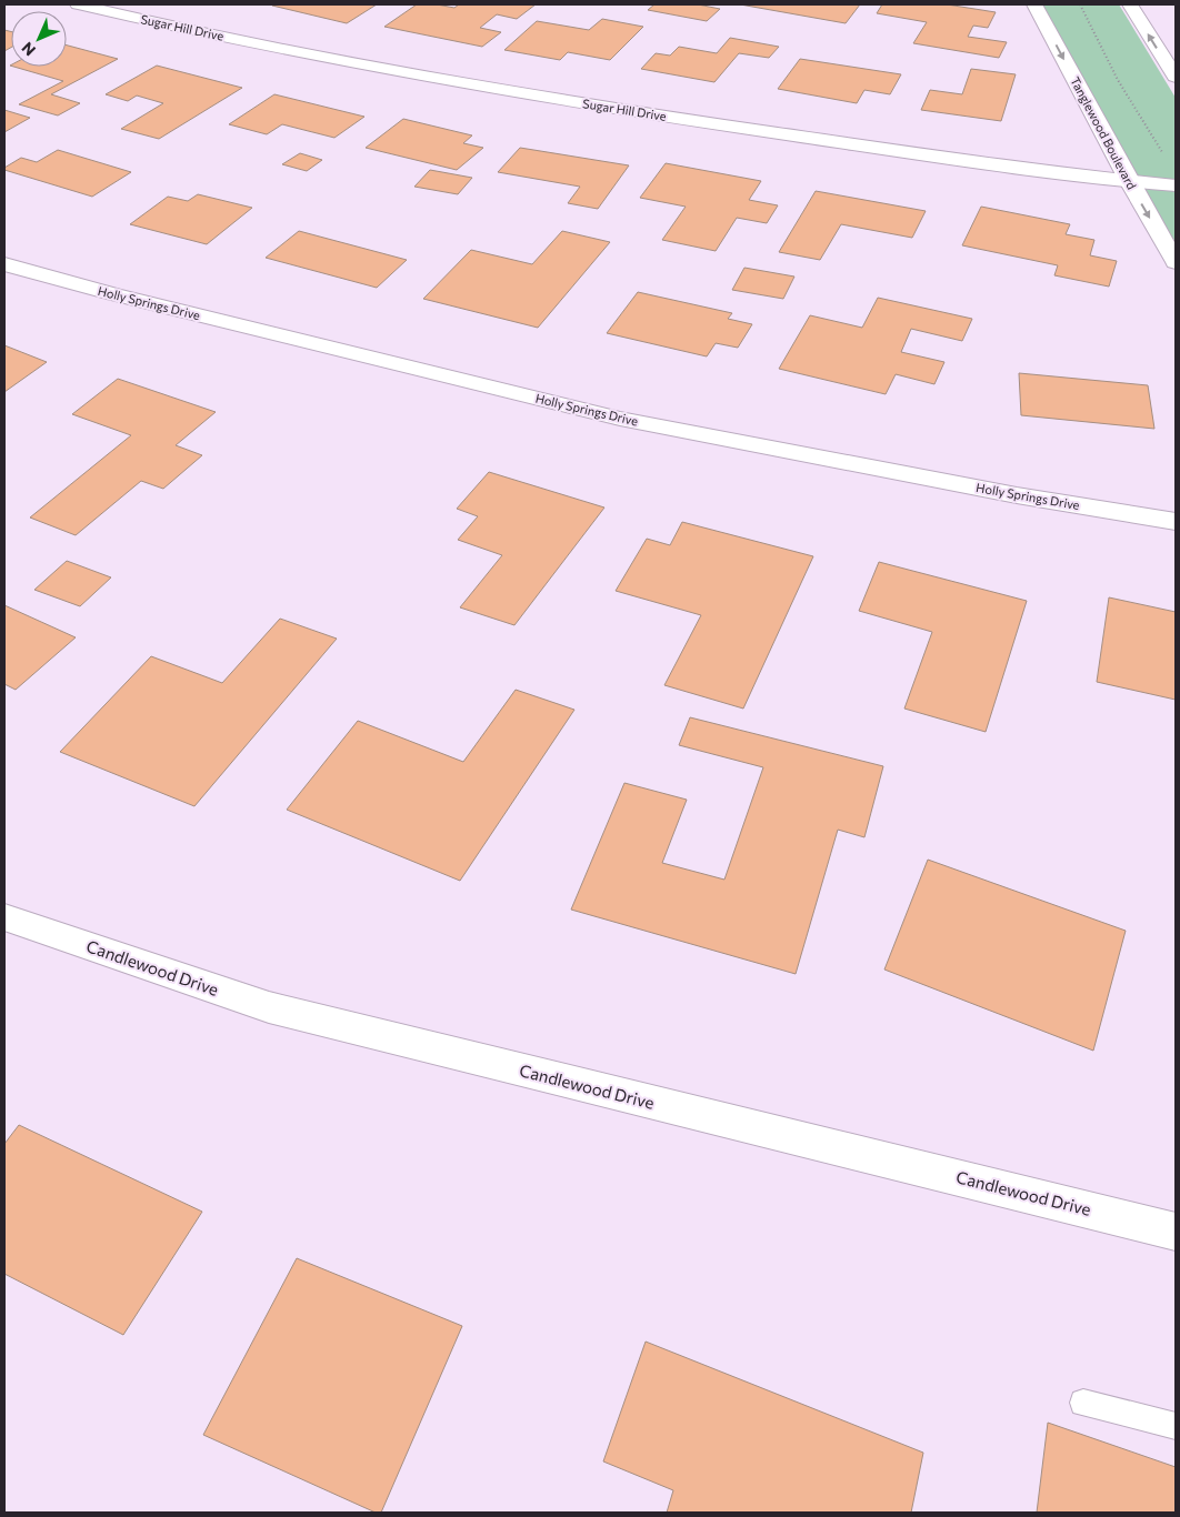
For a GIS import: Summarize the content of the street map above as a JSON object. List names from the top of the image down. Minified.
{"streets":{"street":["Sugar Hill Drive","Tanglewood Boulevard","Holly Springs Drive","Candlewood Drive"]},"crossings":[["Sugar Hill Drive","Tanglewood Boulevard"]],"one_way":["Tanglewood Boulevard"],"north":"bottom left"}
